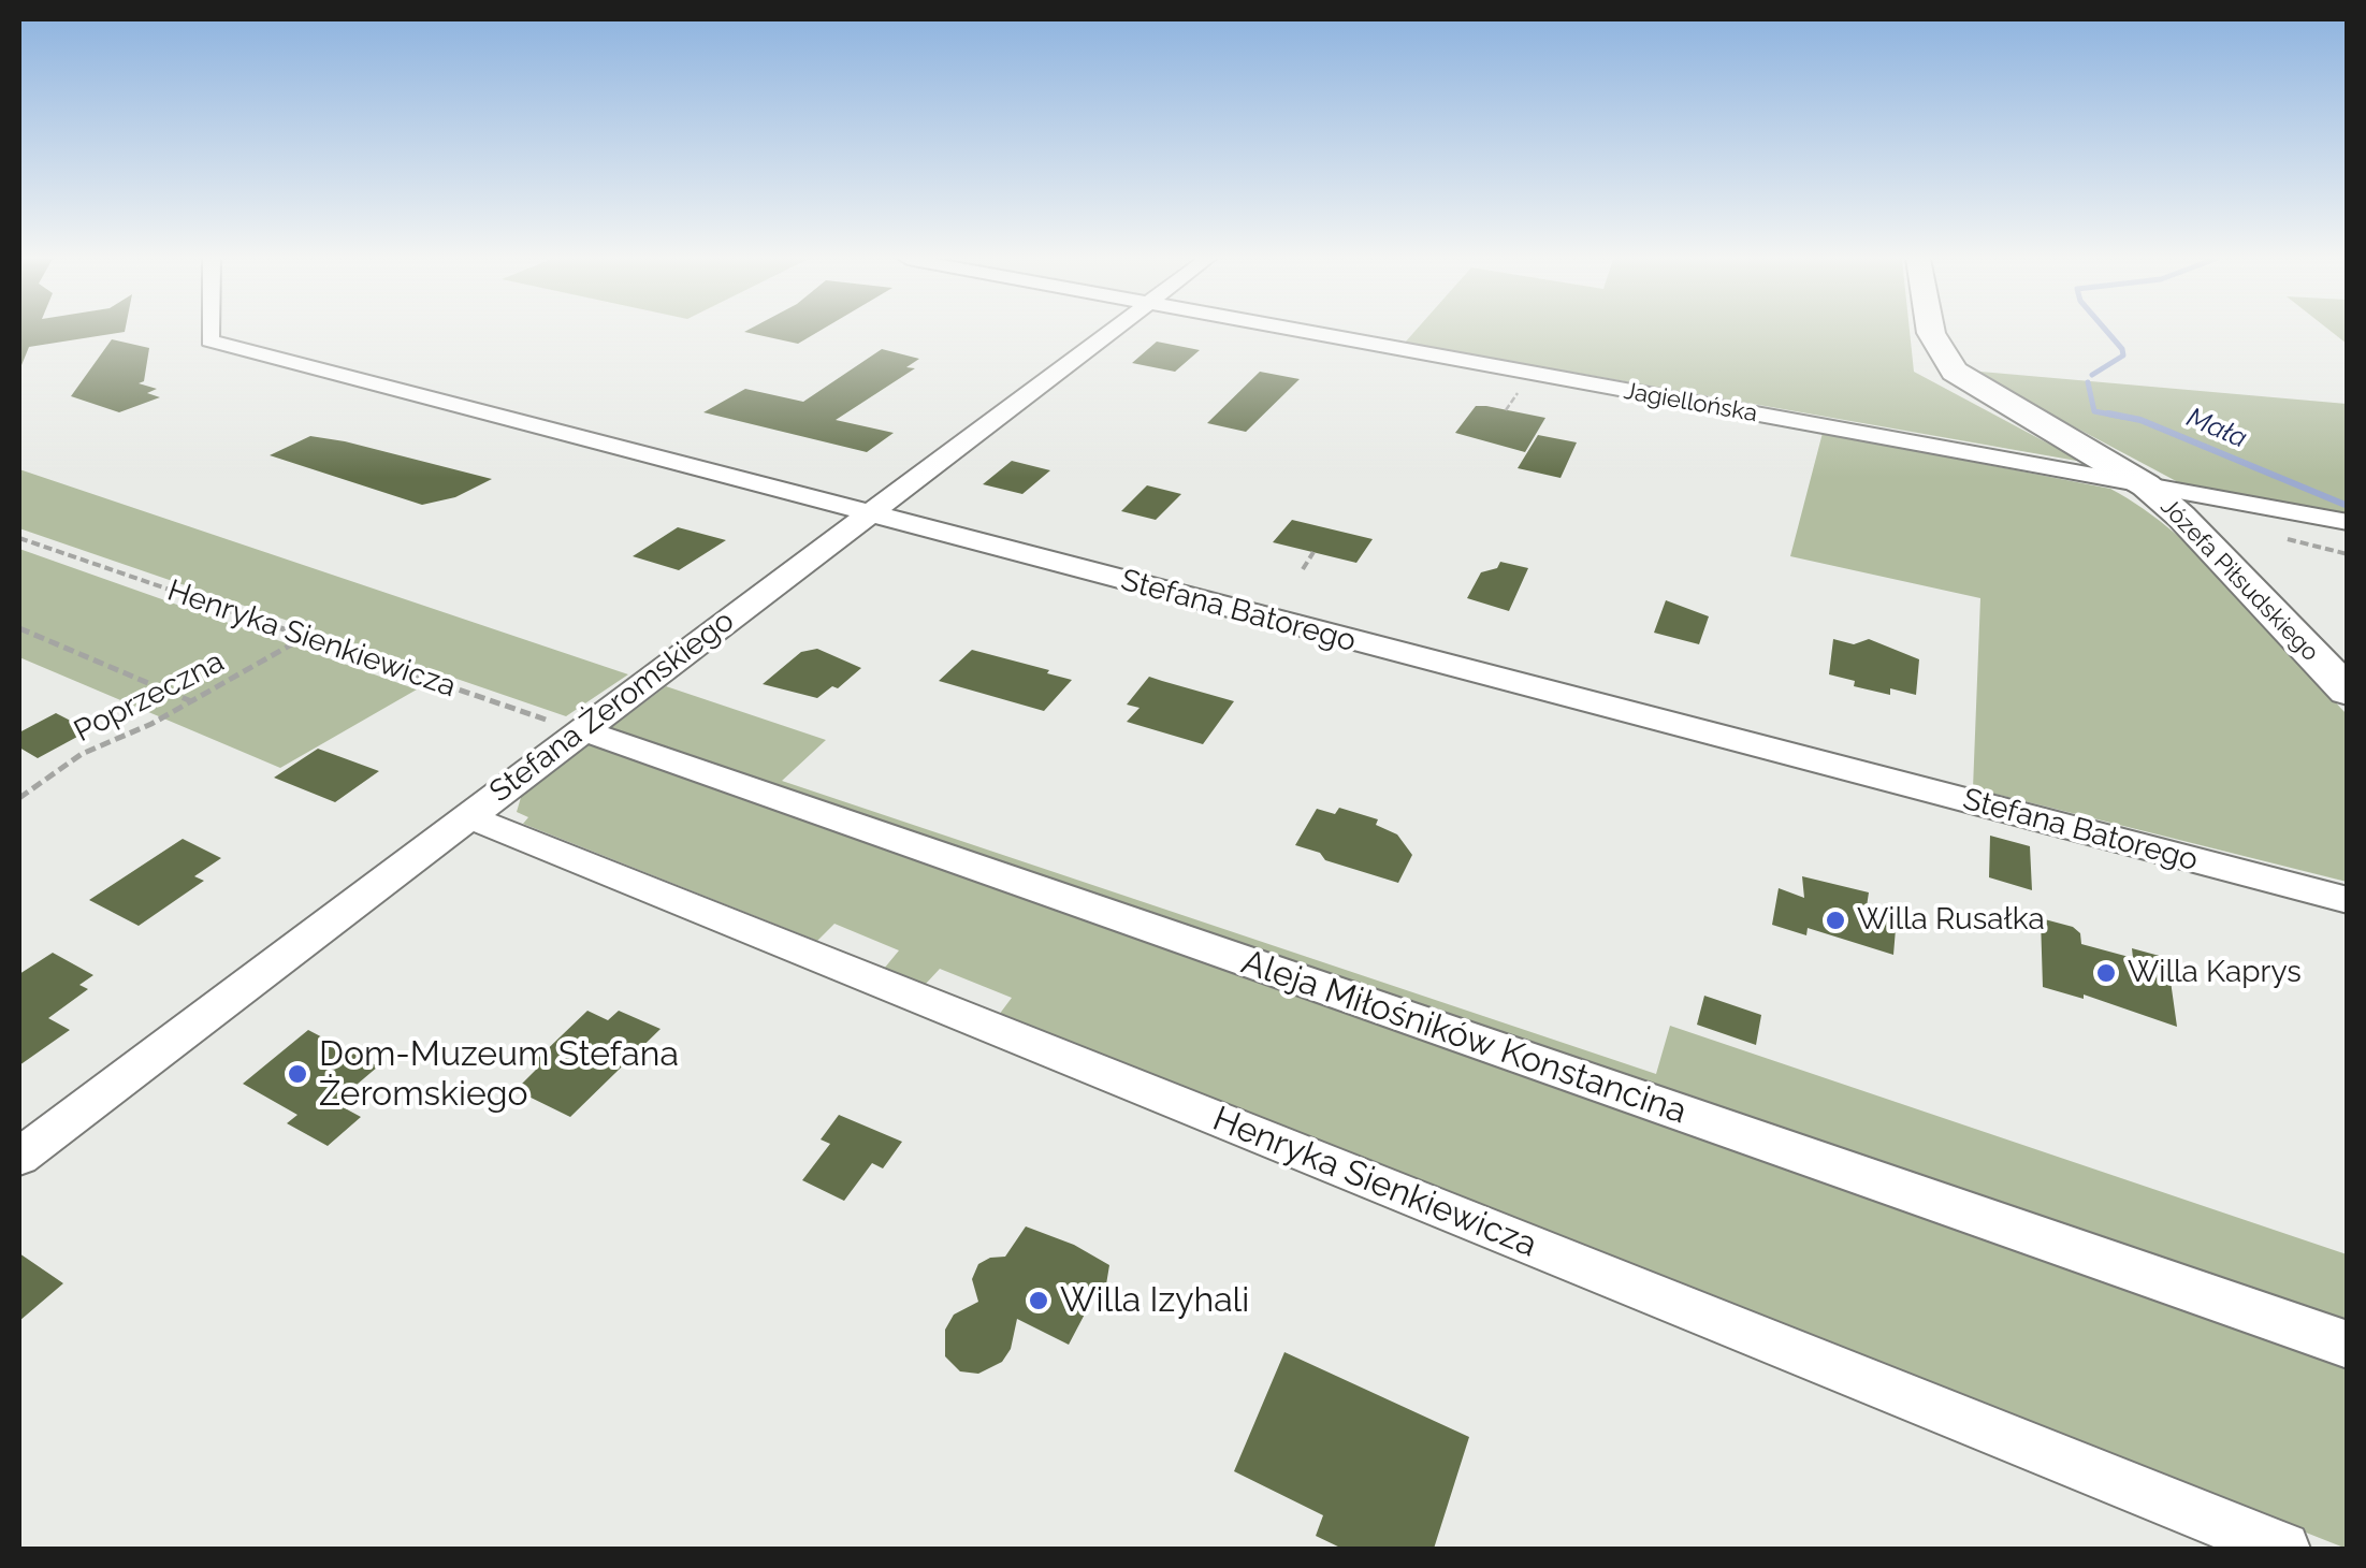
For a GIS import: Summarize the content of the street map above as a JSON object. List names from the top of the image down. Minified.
{"streets":{"street":["Jagiellońska","Józefa Piłsudskiego","Stefana Batorego","Henryka Sienkiewicza","Stefana Żeromskiego","Aleja Miłośników Konstancina"],"path":["Poprzeczna"]},"crossings":[["Jagiellońska","Józefa Piłsudskiego"],["Stefana Batorego","Stefana Żeromskiego"],["Henryka Sienkiewicza","Poprzeczna"],["Henryka Sienkiewicza","Stefana Żeromskiego"],["Henryka Sienkiewicza","Aleja Miłośników Konstancina"],["Stefana Żeromskiego","Aleja Miłośników Konstancina"]],"water":["Mała"],"places":["Willa Rusałka","Willa Kaprys","Dom-Muzeum Stefana Żeromskiego","Willa Izyhali"]}
